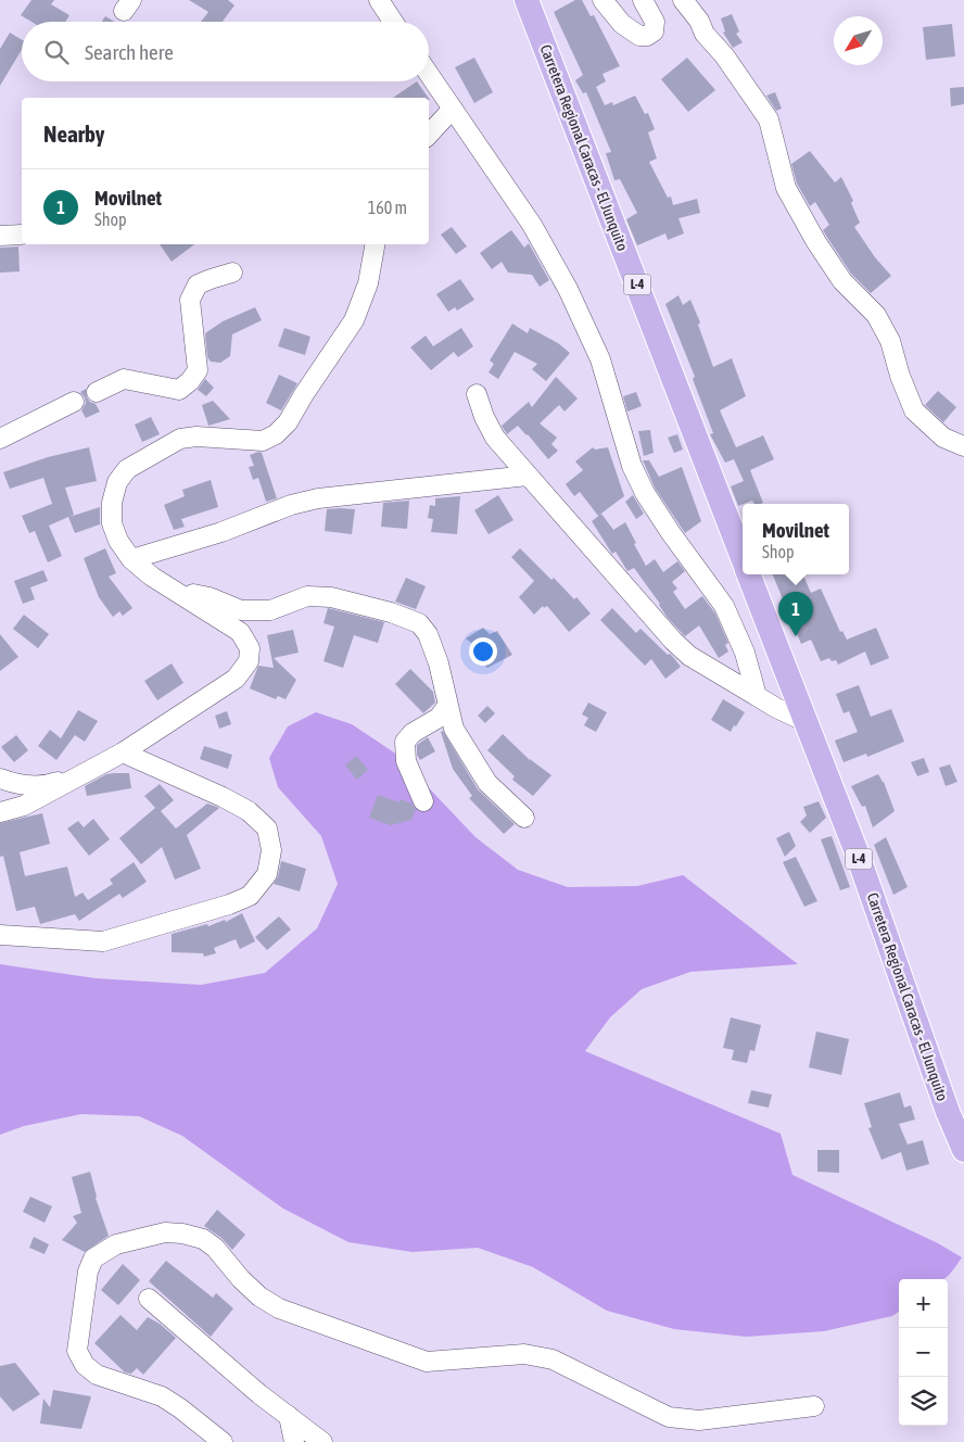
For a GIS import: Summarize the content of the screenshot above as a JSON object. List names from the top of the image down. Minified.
{"streets":{"main road":["Carretera Regional Caracas - El Junquito","L-4"]},"north":"bottom left","page":{"search":"Search here","heading":"Nearby","list":[{"mark":"1","name":"Movilnet","note":"Shop","value":"160 m"}],"popup":["Movilnet","Shop"],"pins":"1","map_buttons":["+","−"]}}
